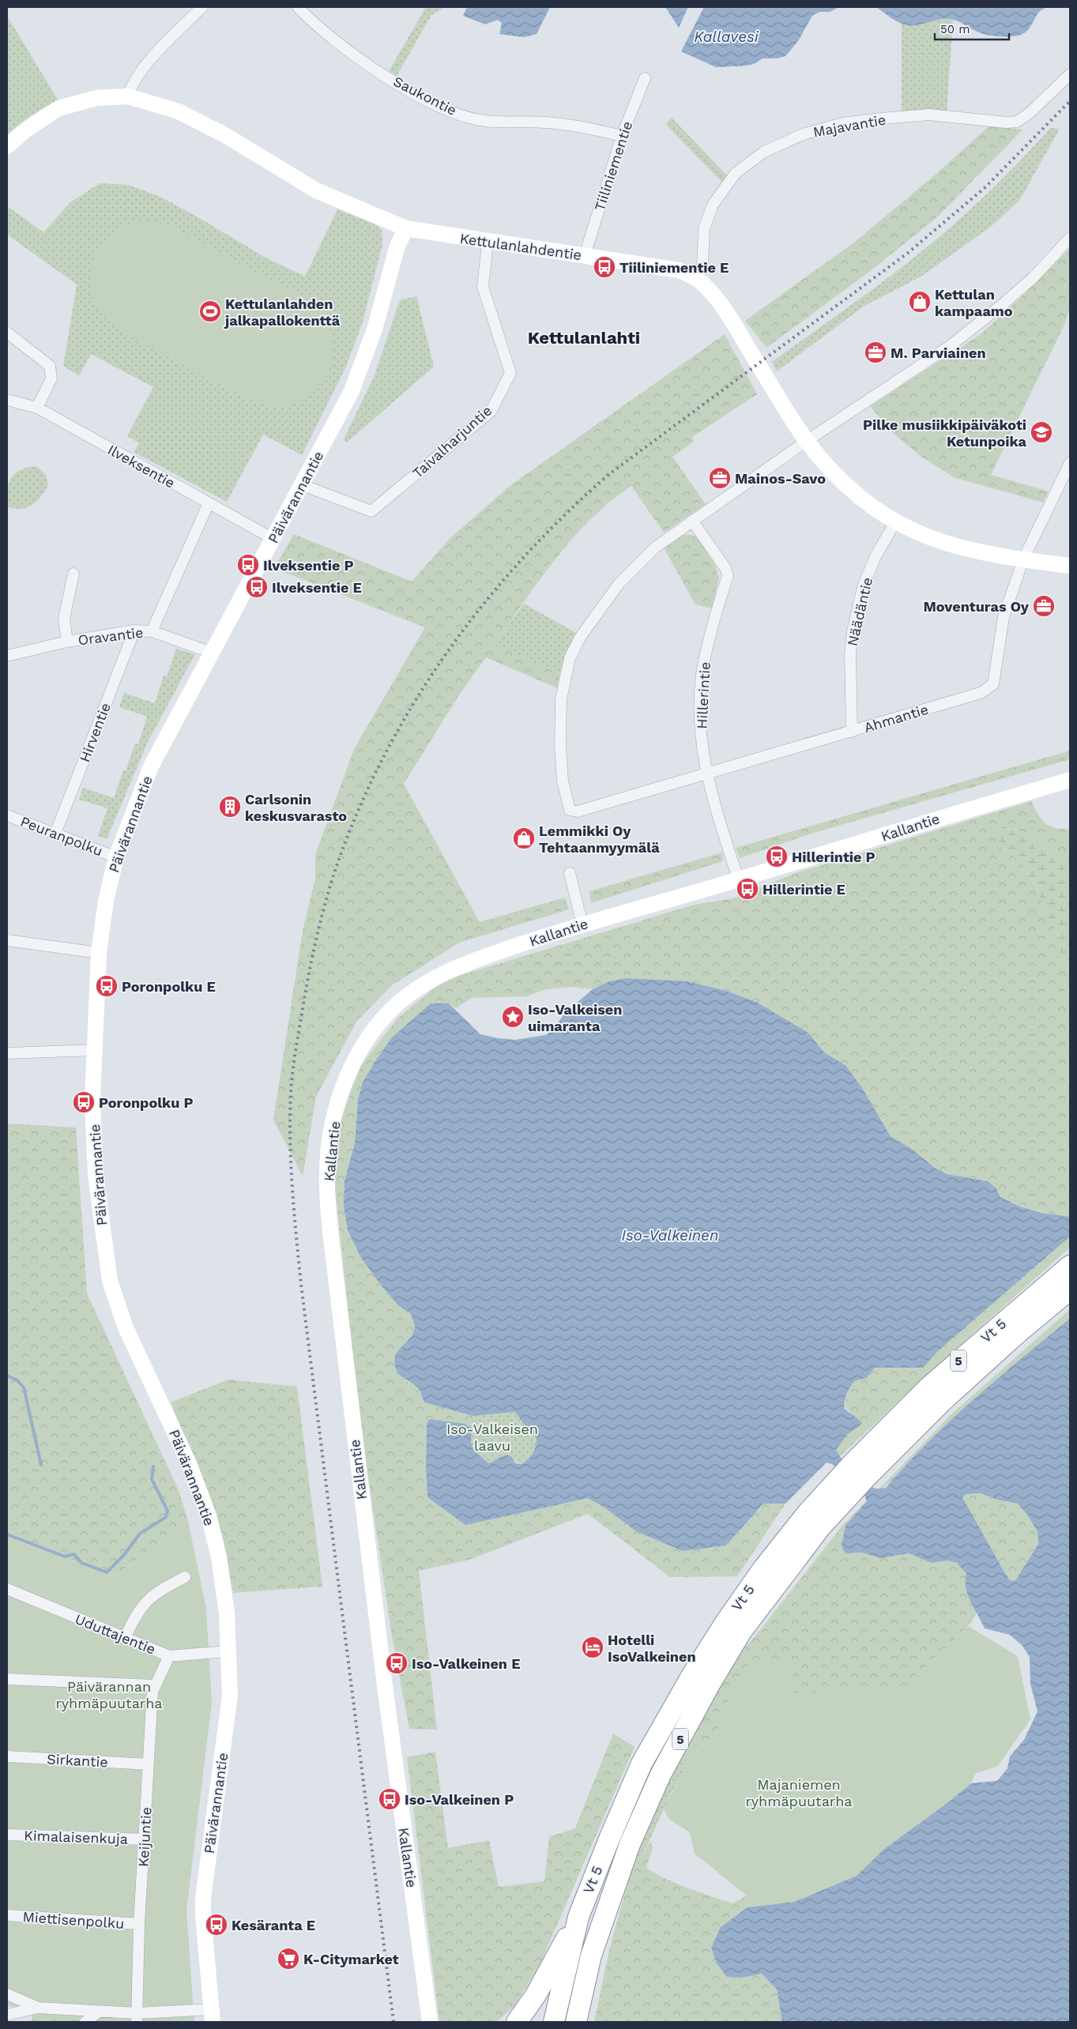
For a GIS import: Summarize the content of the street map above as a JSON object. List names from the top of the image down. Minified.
{"streets":{"highway":["Vt 5","5"],"street":["Saukontie","Majavantie","Tiiliniementie","Kettulanlahdentie","Taivalharjuntie","Ilveksentie","Päivärannantie","Näädäntie","Oravantie","Hillerintie","Ahmantie","Hirventie","Kallantie","Peuranpolku","Uduttajentie","Sirkantie","Kimalaisenkuja","Keijuntie","Miettisenpolku"]},"crossings":[["Saukontie","Tiiliniementie"],["Majavantie","Kettulanlahdentie"],["Tiiliniementie","Kettulanlahdentie"],["Kettulanlahdentie","Taivalharjuntie"],["Kettulanlahdentie","Päivärannantie"],["Kettulanlahdentie","Näädäntie"],["Kettulanlahdentie","Ahmantie"],["Taivalharjuntie","Päivärannantie"],["Ilveksentie","Päivärannantie"],["Päivärannantie","Oravantie"],["Päivärannantie","Peuranpolku"],["Päivärannantie","Uduttajentie"],["Näädäntie","Ahmantie"],["Oravantie","Hirventie"],["Hillerintie","Ahmantie"],["Hillerintie","Kallantie"],["Hirventie","Peuranpolku"],["Uduttajentie","Keijuntie"],["Sirkantie","Keijuntie"],["Kimalaisenkuja","Keijuntie"],["Keijuntie","Miettisenpolku"]],"districts":["Kettulanlahti"],"water":["Kallavesi","Iso-Valkeinen"],"parks":["Iso-Valkeisen laavu","Päivärannan ryhmäpuutarha","Majaniemen ryhmäpuutarha"],"places":{"bus stop":["Tiiliniementie E","Ilveksentie P","Ilveksentie E","Hillerintie P","Hillerintie E","Poronpolku E","Poronpolku P","Iso-Valkeinen E","Iso-Valkeinen P","Kesäranta E"],"shop":["Kettulan kampaamo","Lemmikki Oy Tehtaanmyymälä"],"sports":["Kettulanlahden jalkapallokenttä"],"office":["M. Parviainen","Mainos-Savo","Moventuras Oy"],"school or university":["Pilke musiikkipäiväkoti Ketunpoika"],"building":["Carlsonin keskusvarasto"],"place":["Iso-Valkeisen uimaranta"],"hotel":["Hotelli IsoValkeinen"],"supermarket":["K-Citymarket"]},"scale_bar":"50 m"}
